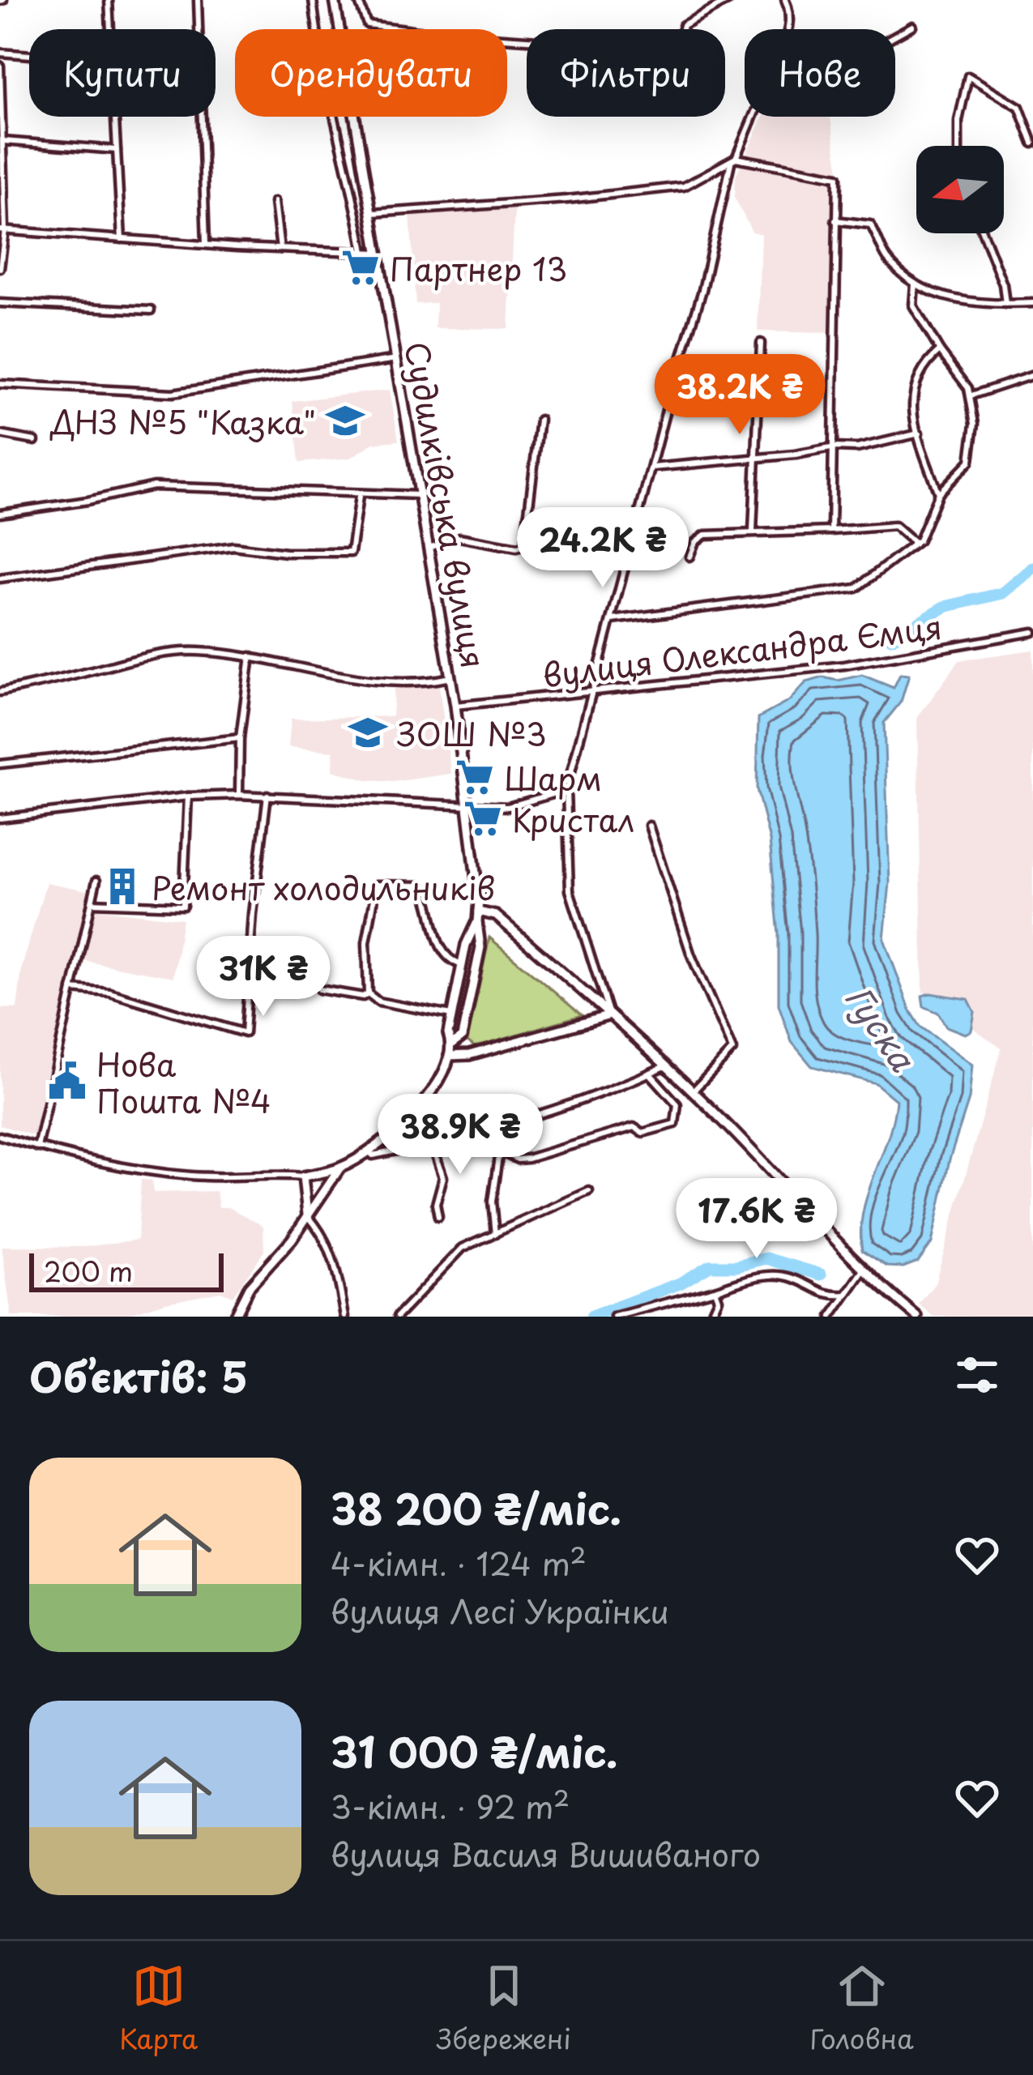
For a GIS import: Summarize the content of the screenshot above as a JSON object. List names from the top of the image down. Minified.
{"streets":{"main road":["Судилківська вулиця"],"street":["вулиця Олександра Ємця"]},"crossings":[["Судилківська вулиця","вулиця Олександра Ємця"]],"water":["Гуска"],"places":{"supermarket":["Партнер 13","Шарм","Кристал"],"school or university":["ДНЗ №5 \"Казка\"","ЗОШ №3"],"building":["Ремонт холодильників"],"public building":["Нова Пошта №4"]},"scale_bar":"200 m","north":"left","page":{"chip":["Купити","Орендувати","Фільтри","Нове"],"price":["38.2K ₴","24.2K ₴","31K ₴","38.9K ₴","17.6K ₴"],"scale":"200 m","heading":"Об’єктів: 5","list":[{"name":"38 200 ₴/міс.","note":"4-кімн. · 124 m² · вулиця Лесі Українки"},{"name":"31 000 ₴/міс.","note":"3-кімн. · 92 m² · вулиця Василя Вишиваного"}],"tabs":["Карта","Збережені","Головна"]}}
